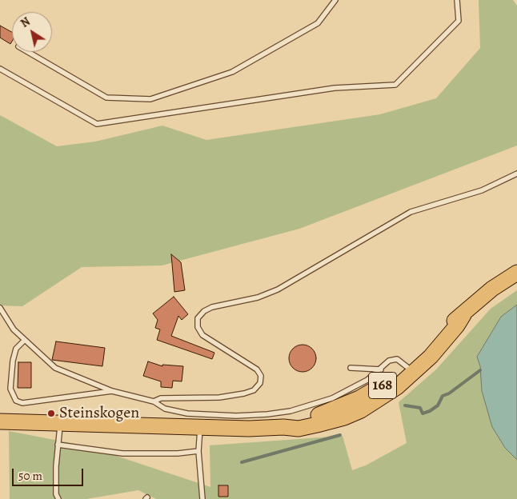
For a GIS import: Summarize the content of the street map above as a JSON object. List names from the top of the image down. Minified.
{"streets":{"main road":["168"]},"places":["Steinskogen"],"scale_bar":"50 m","north":"top left"}
